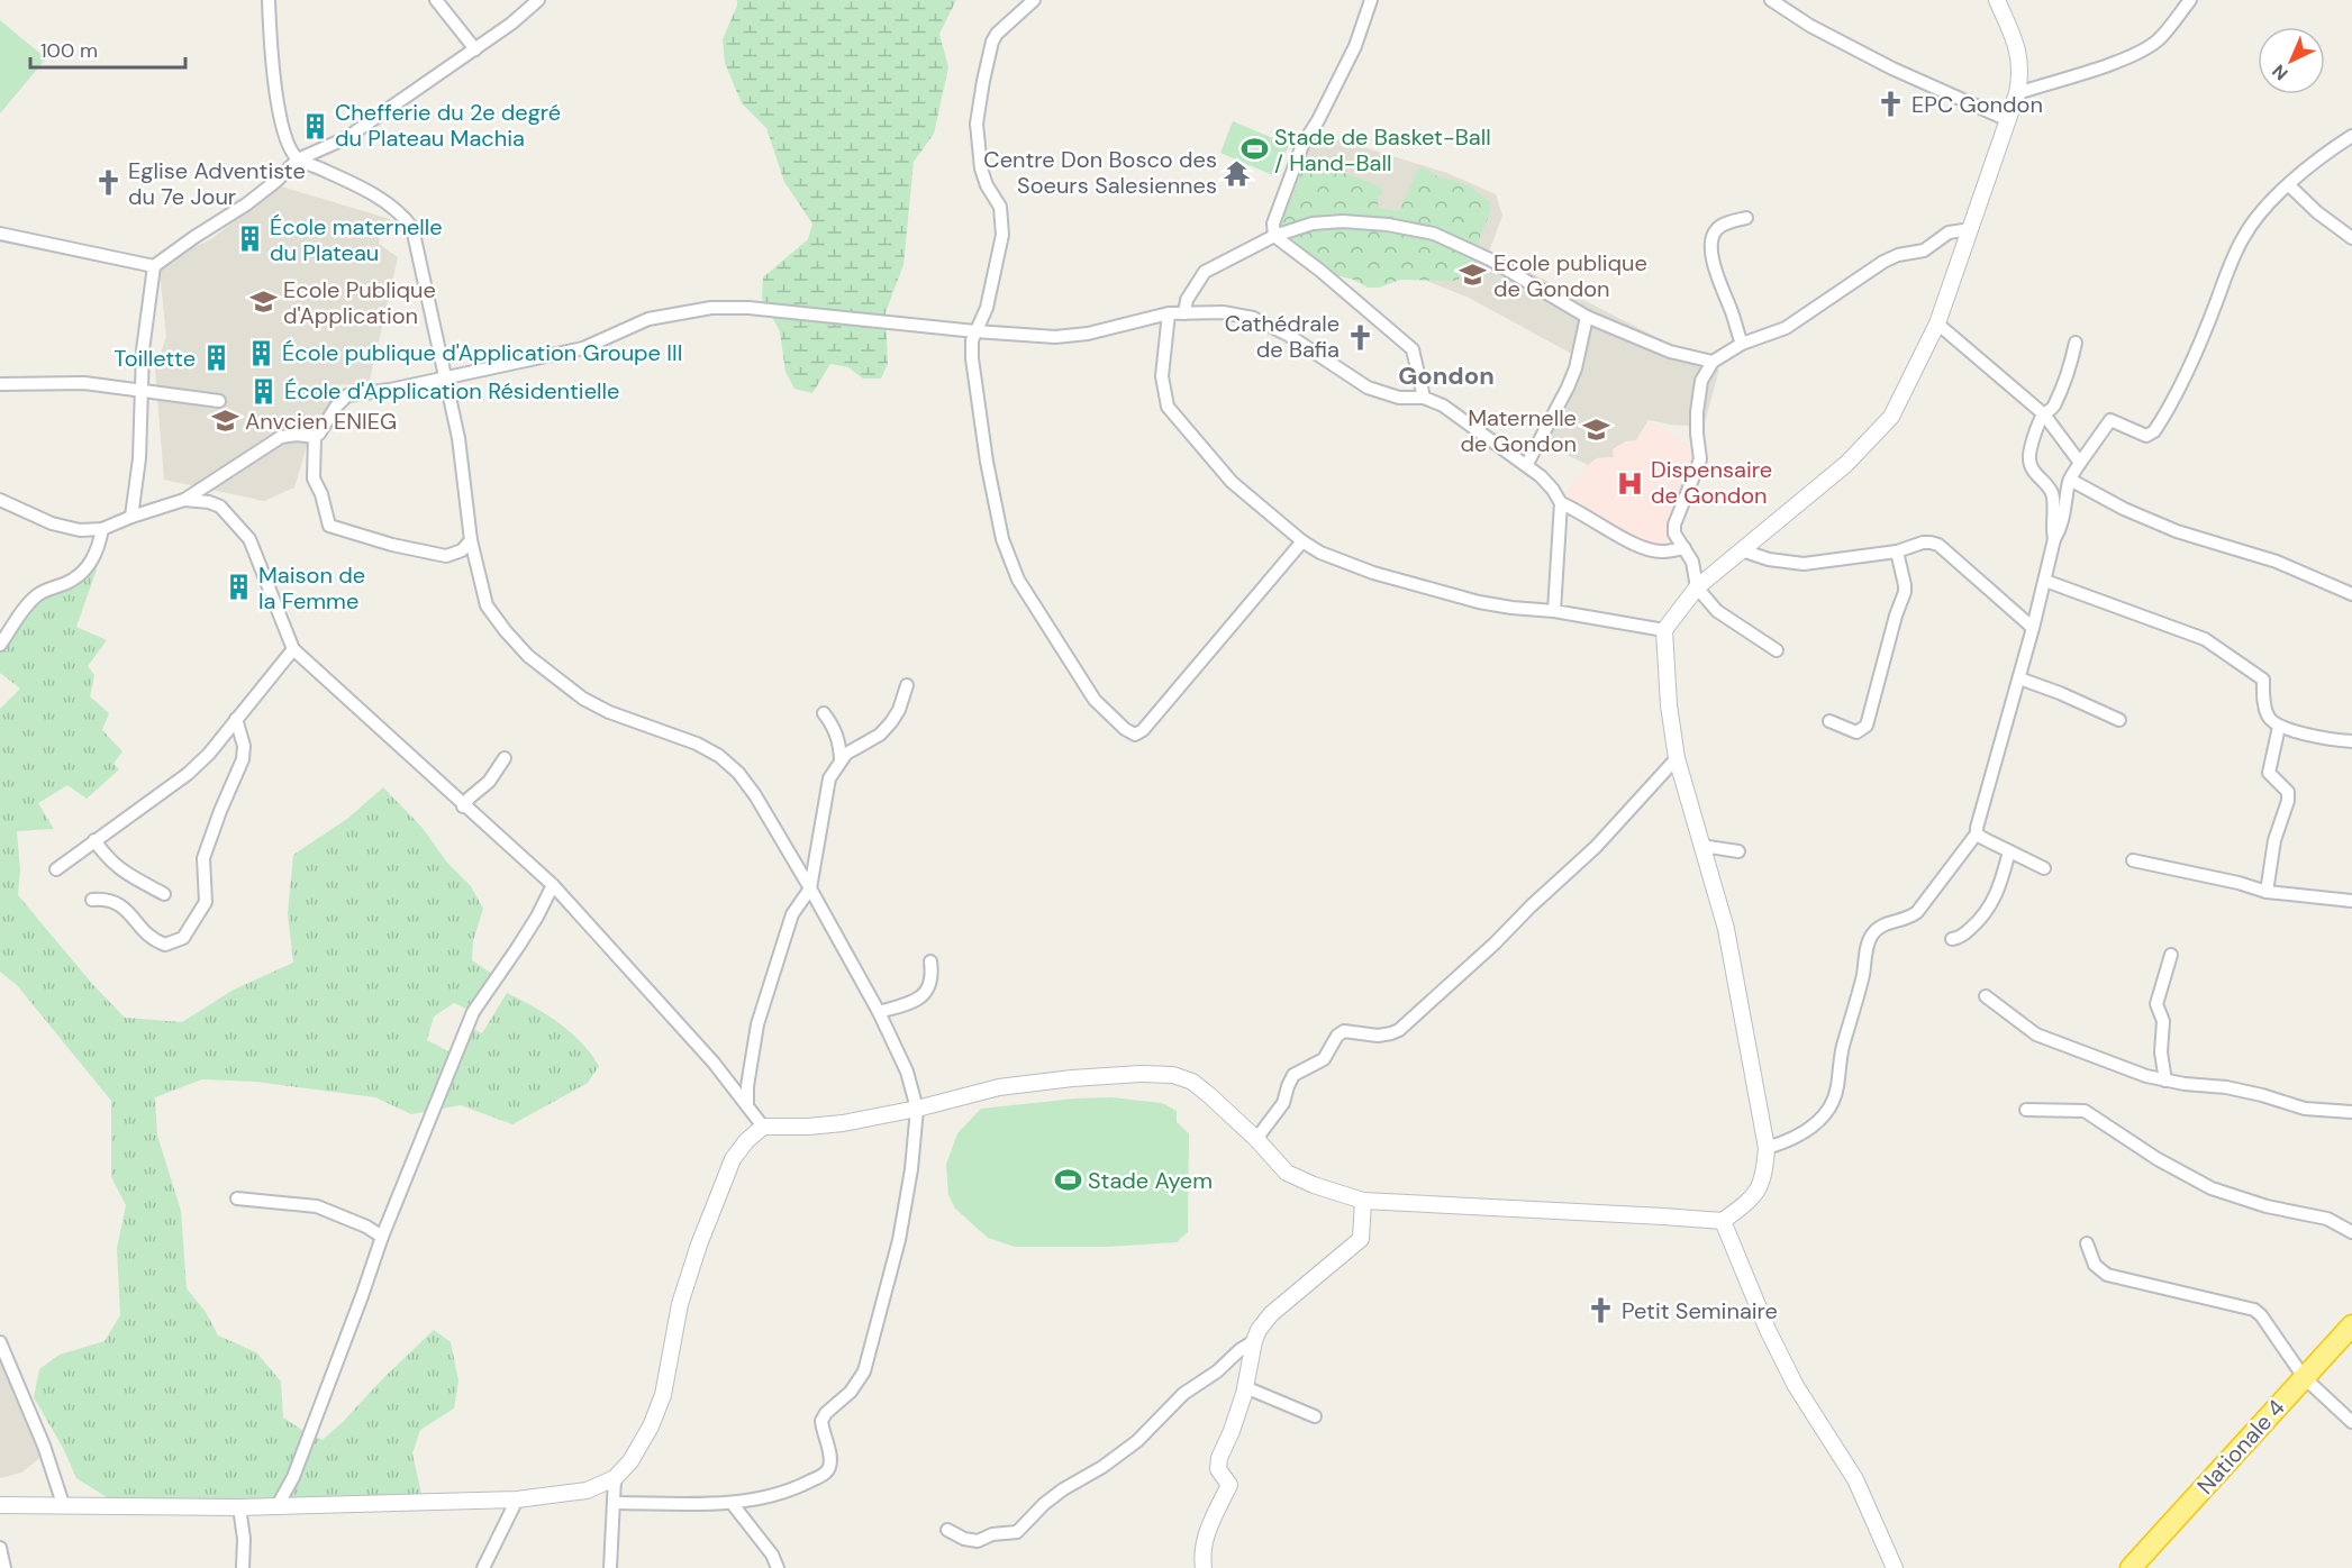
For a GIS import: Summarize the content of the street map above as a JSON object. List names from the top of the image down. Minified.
{"streets":{"highway":["Nationale 4"]},"districts":["Gondon"],"places":{"church":["EPC Gondon","Eglise Adventiste du 7e Jour","Cathédrale de Bafia","Petit Seminaire"],"building":["Chefferie du 2e degré du Plateau Machia","École maternelle du Plateau","École publique d'Application Groupe III","Toillette","École d'Application Résidentielle","Maison de la Femme"],"sports":["Stade de Basket-Ball / Hand-Ball","Stade Ayem"],"temple":["Centre Don Bosco des Soeurs Salesiennes"],"school or university":["Ecole publique de Gondon","Ecole Publique d'Application","Anvcien ENIEG","Maternelle de Gondon"],"hospital":["Dispensaire de Gondon"]},"scale_bar":"100 m","north":"bottom left"}
